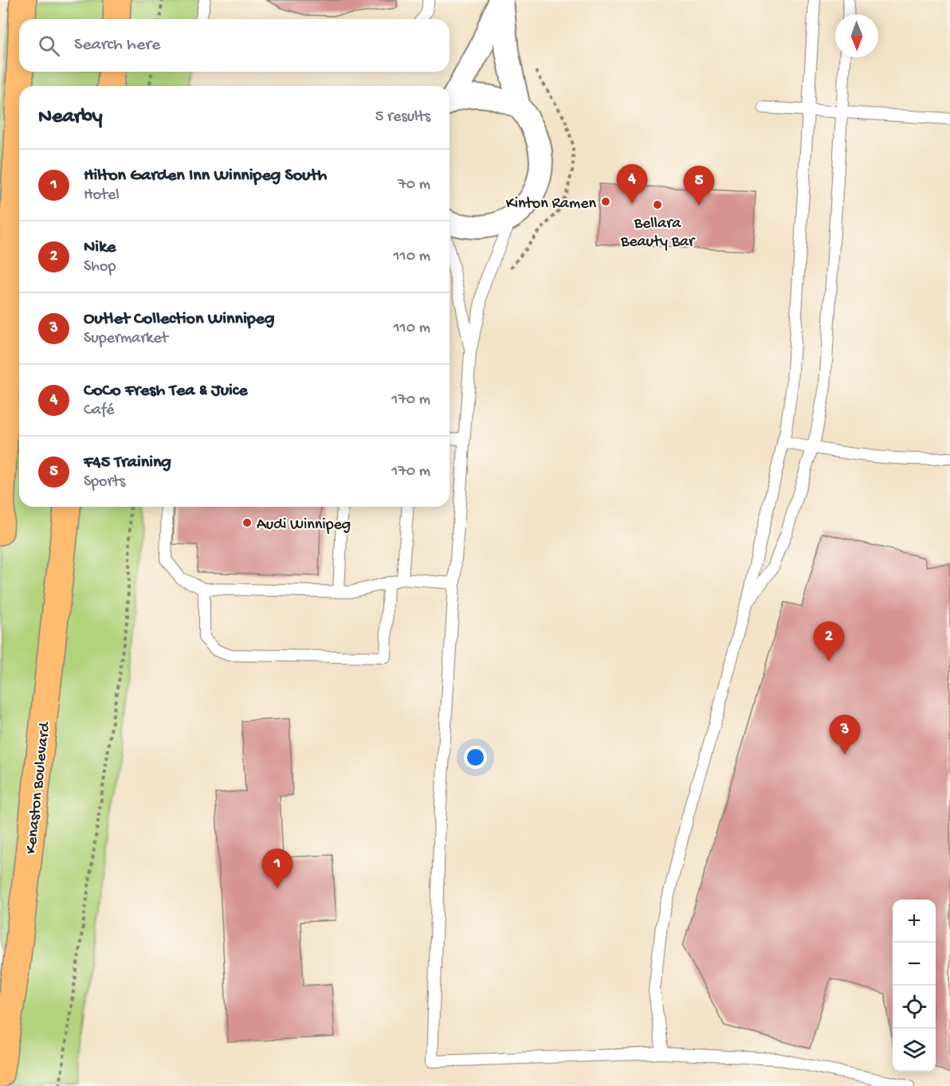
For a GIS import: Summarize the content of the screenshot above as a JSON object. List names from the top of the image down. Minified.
{"streets":{"main road":["Kenaston Boulevard"]},"places":["Kinton Ramen","Bellara Beauty Bar","Audi Winnipeg"],"north":"bottom","page":{"search":"Search here","heading":["Nearby","5 results"],"list":[{"mark":"1","name":"Hilton Garden Inn Winnipeg South","note":"Hotel","value":"70 m"},{"mark":"2","name":"Nike","note":"Shop","value":"110 m"},{"mark":"3","name":"Outlet Collection Winnipeg","note":"Supermarket","value":"110 m"},{"mark":"4","name":"CoCo Fresh Tea & Juice","note":"Café","value":"170 m"},{"mark":"5","name":"F45 Training","note":"Sports","value":"170 m"}],"pins":["4","5","2","3","1"],"map_buttons":["+","−"]}}
